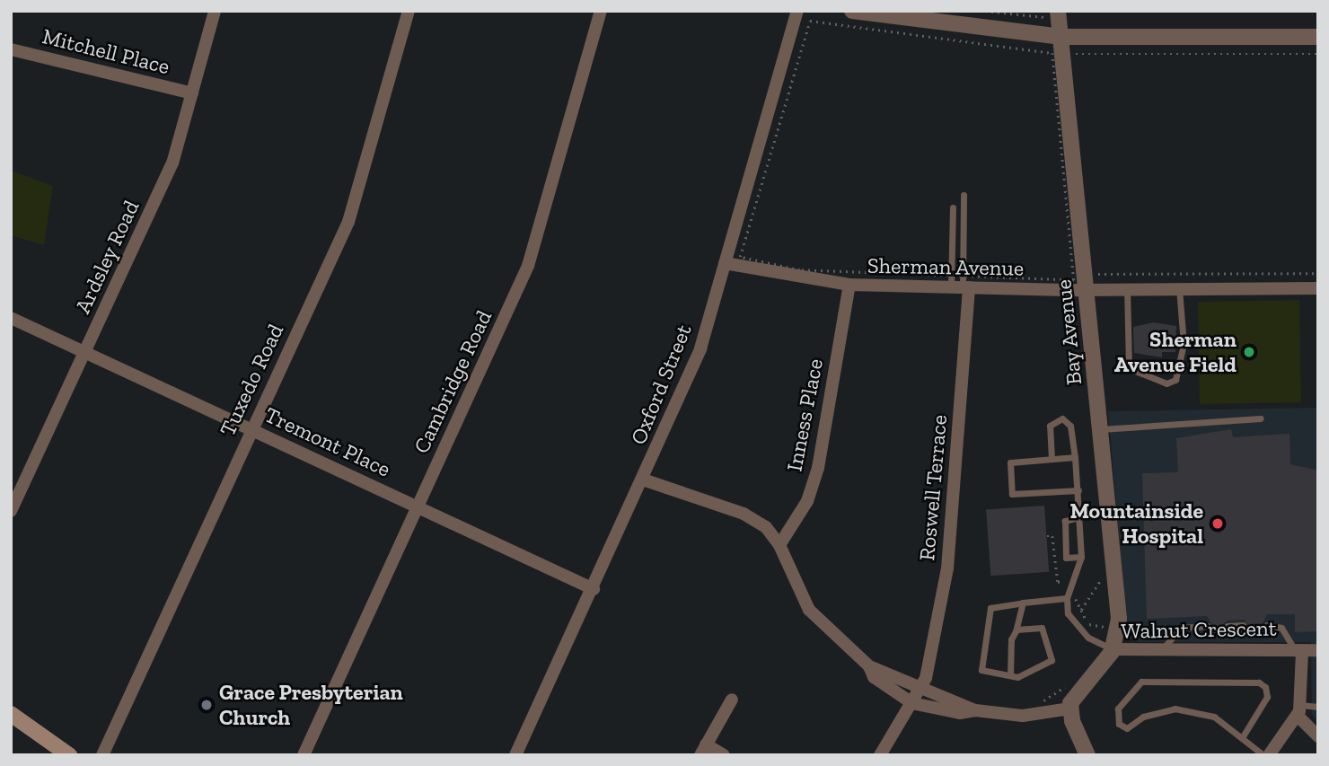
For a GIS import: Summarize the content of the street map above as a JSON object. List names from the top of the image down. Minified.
{"streets":{"street":["Mitchell Place","Ardsley Road","Sherman Avenue","Bay Avenue","Tuxedo Road","Cambridge Road","Oxford Street","Inness Place","Tremont Place","Roswell Terrace","Walnut Crescent"]},"crossings":[["Mitchell Place","Ardsley Road"],["Ardsley Road","Tremont Place"],["Sherman Avenue","Bay Avenue"],["Sherman Avenue","Oxford Street"],["Sherman Avenue","Inness Place"],["Sherman Avenue","Roswell Terrace"],["Bay Avenue","Walnut Crescent"],["Tuxedo Road","Tremont Place"],["Cambridge Road","Tremont Place"],["Oxford Street","Tremont Place"]],"places":["Sherman Avenue Field","Mountainside Hospital","Grace Presbyterian Church"]}
